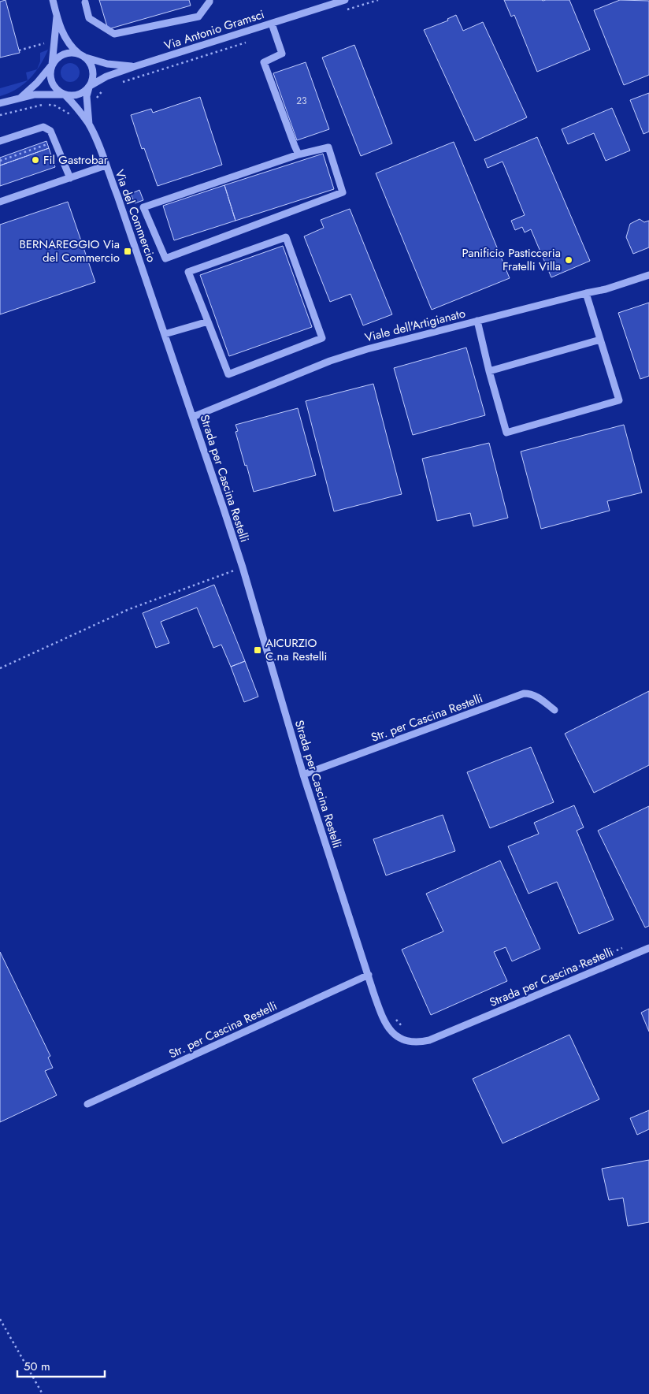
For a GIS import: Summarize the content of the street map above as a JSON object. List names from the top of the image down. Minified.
{"streets":{"street":["Via Antonio Gramsci","Via del Commercio","Viale dell'Artigianato","Strada per Cascina Restelli","Str. per Cascina Restelli"]},"crossings":[["Via Antonio Gramsci","Via del Commercio"],["Via del Commercio","Strada per Cascina Restelli"],["Viale dell'Artigianato","Strada per Cascina Restelli"],["Strada per Cascina Restelli","Str. per Cascina Restelli"]],"places":{"other":["Fil Gastrobar","Panificio Pasticceria Fratelli Villa"],"transit":["BERNAREGGIO Via del Commercio","AICURZIO C.na Restelli"]},"house_numbers":["23"],"scale_bar":"50 m"}
